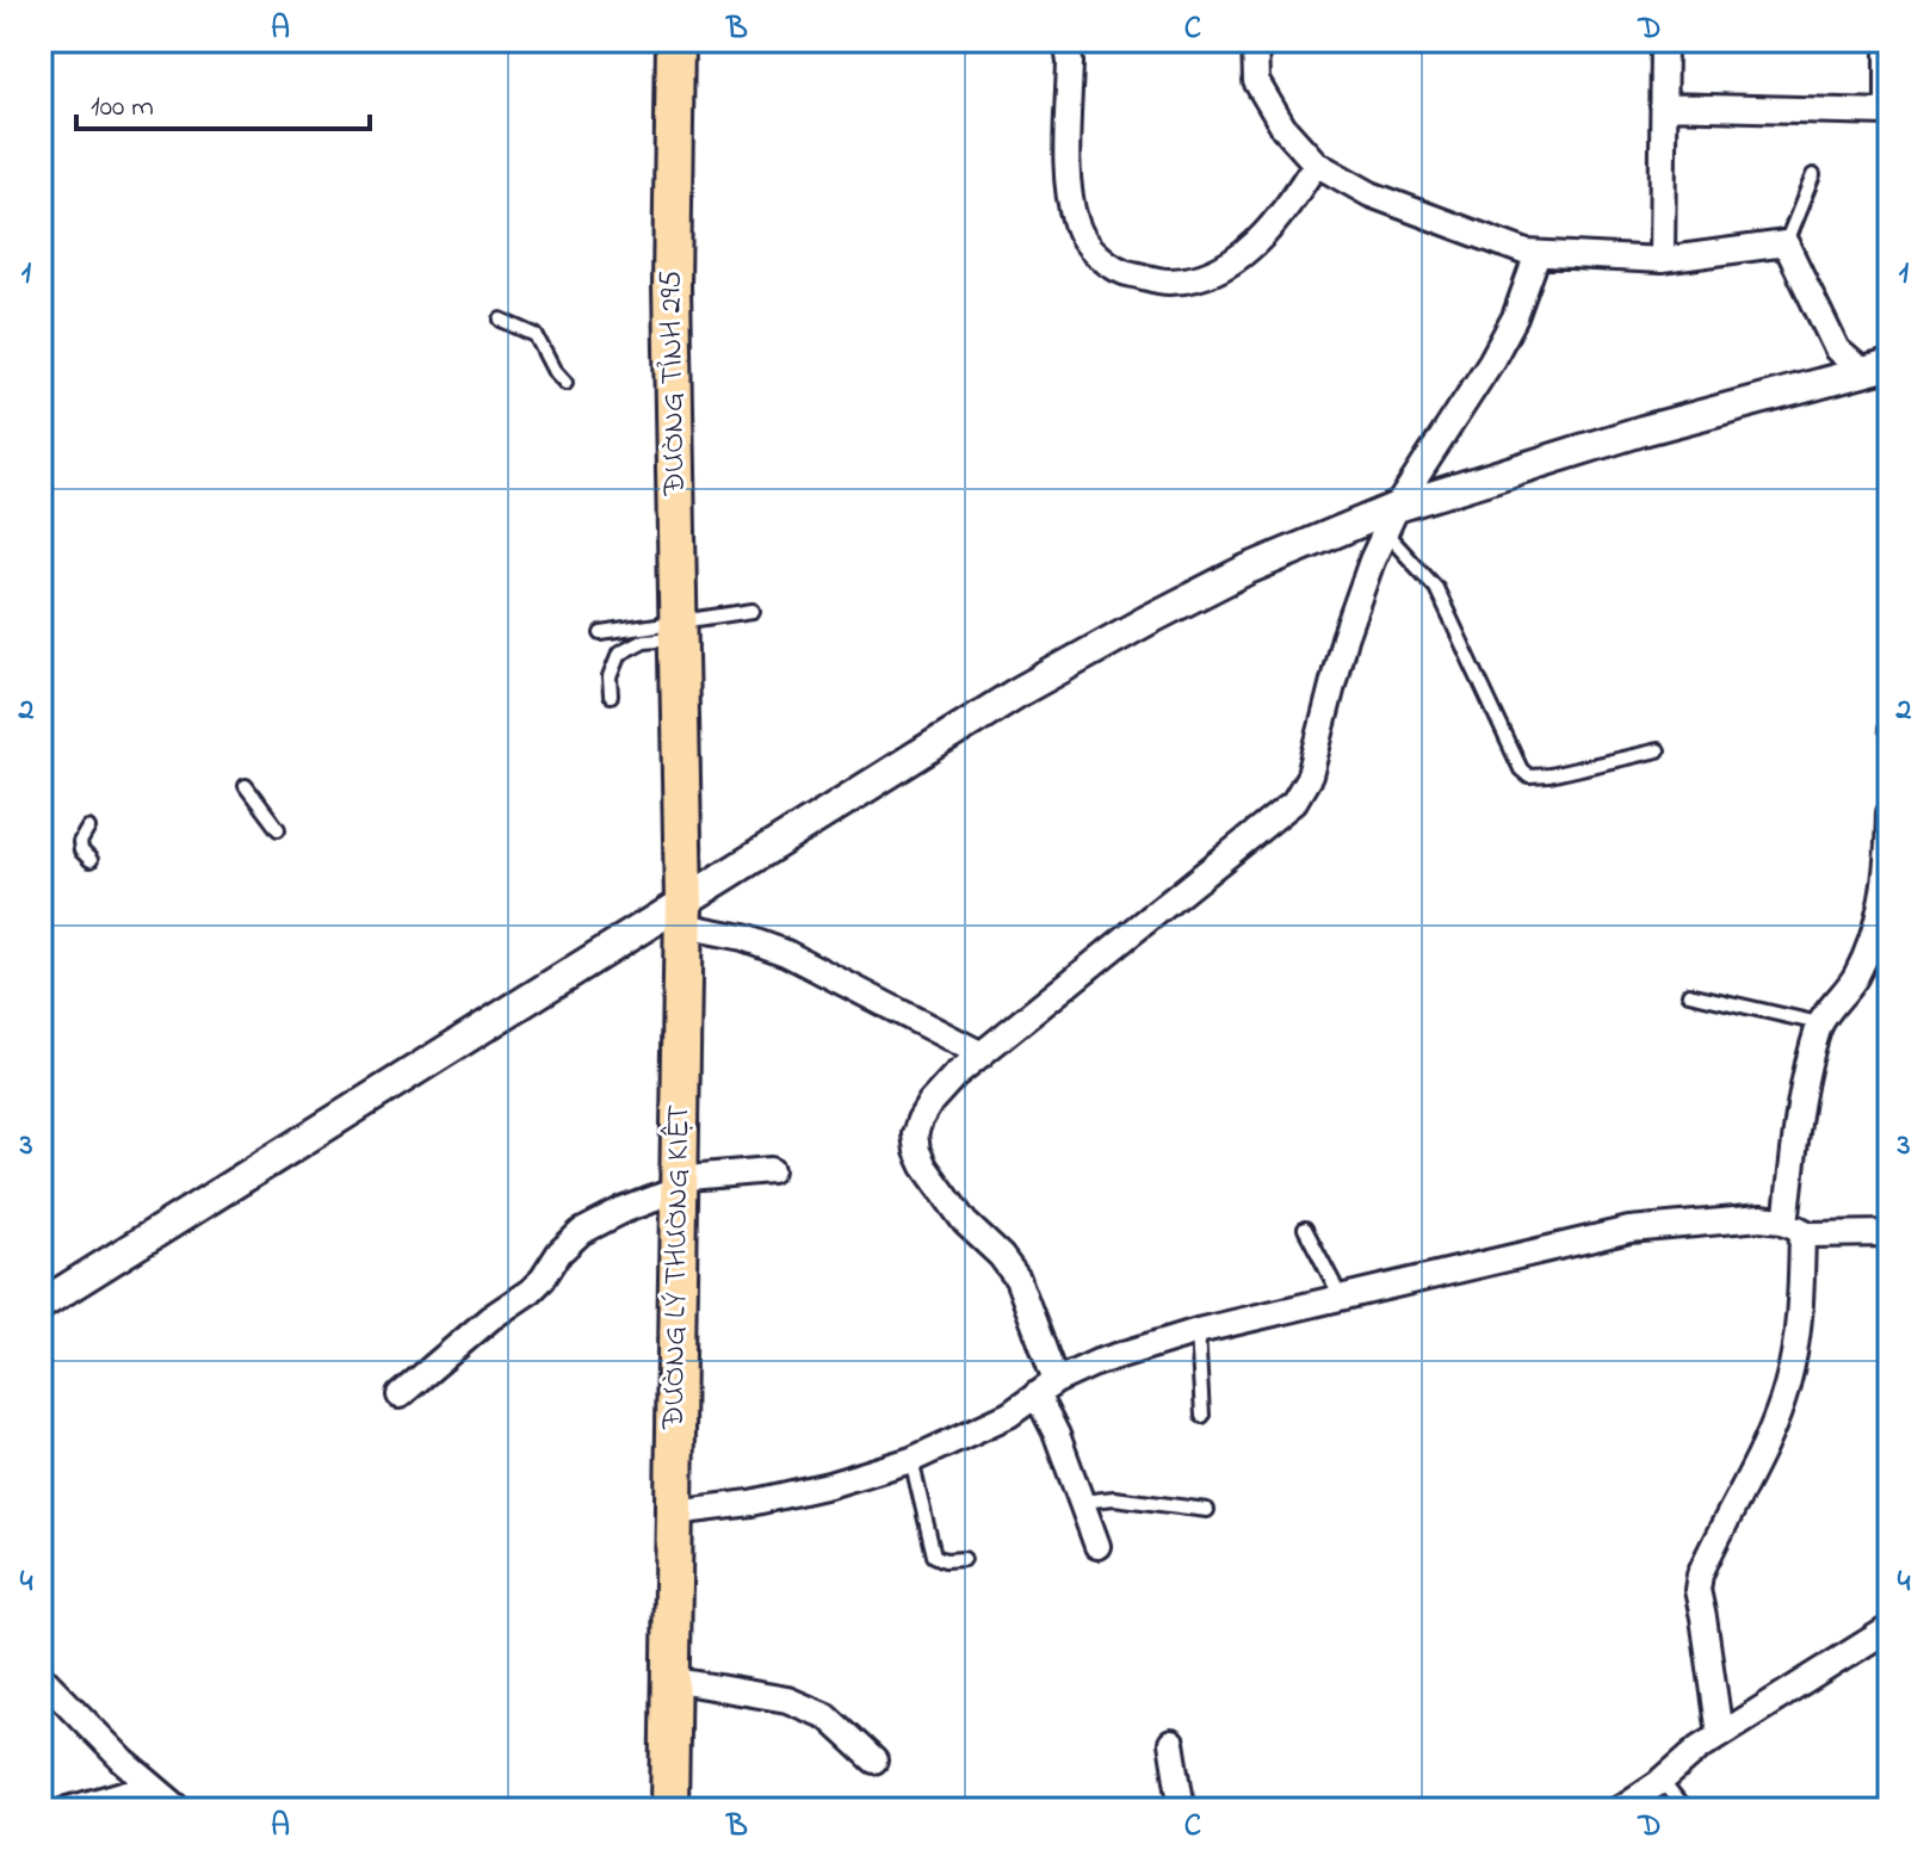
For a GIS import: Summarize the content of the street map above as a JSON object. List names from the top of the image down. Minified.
{"streets":{"main road":["ĐƯỜNG TỈNH 295","ĐƯỜNG LÝ THƯỜNG KIỆT"]},"crossings":[["ĐƯỜNG TỈNH 295","ĐƯỜNG LÝ THƯỜNG KIỆT"]],"scale_bar":"100 m","grid":{"columns":["A","B","C","D"],"rows":["1","2","3","4"]}}
